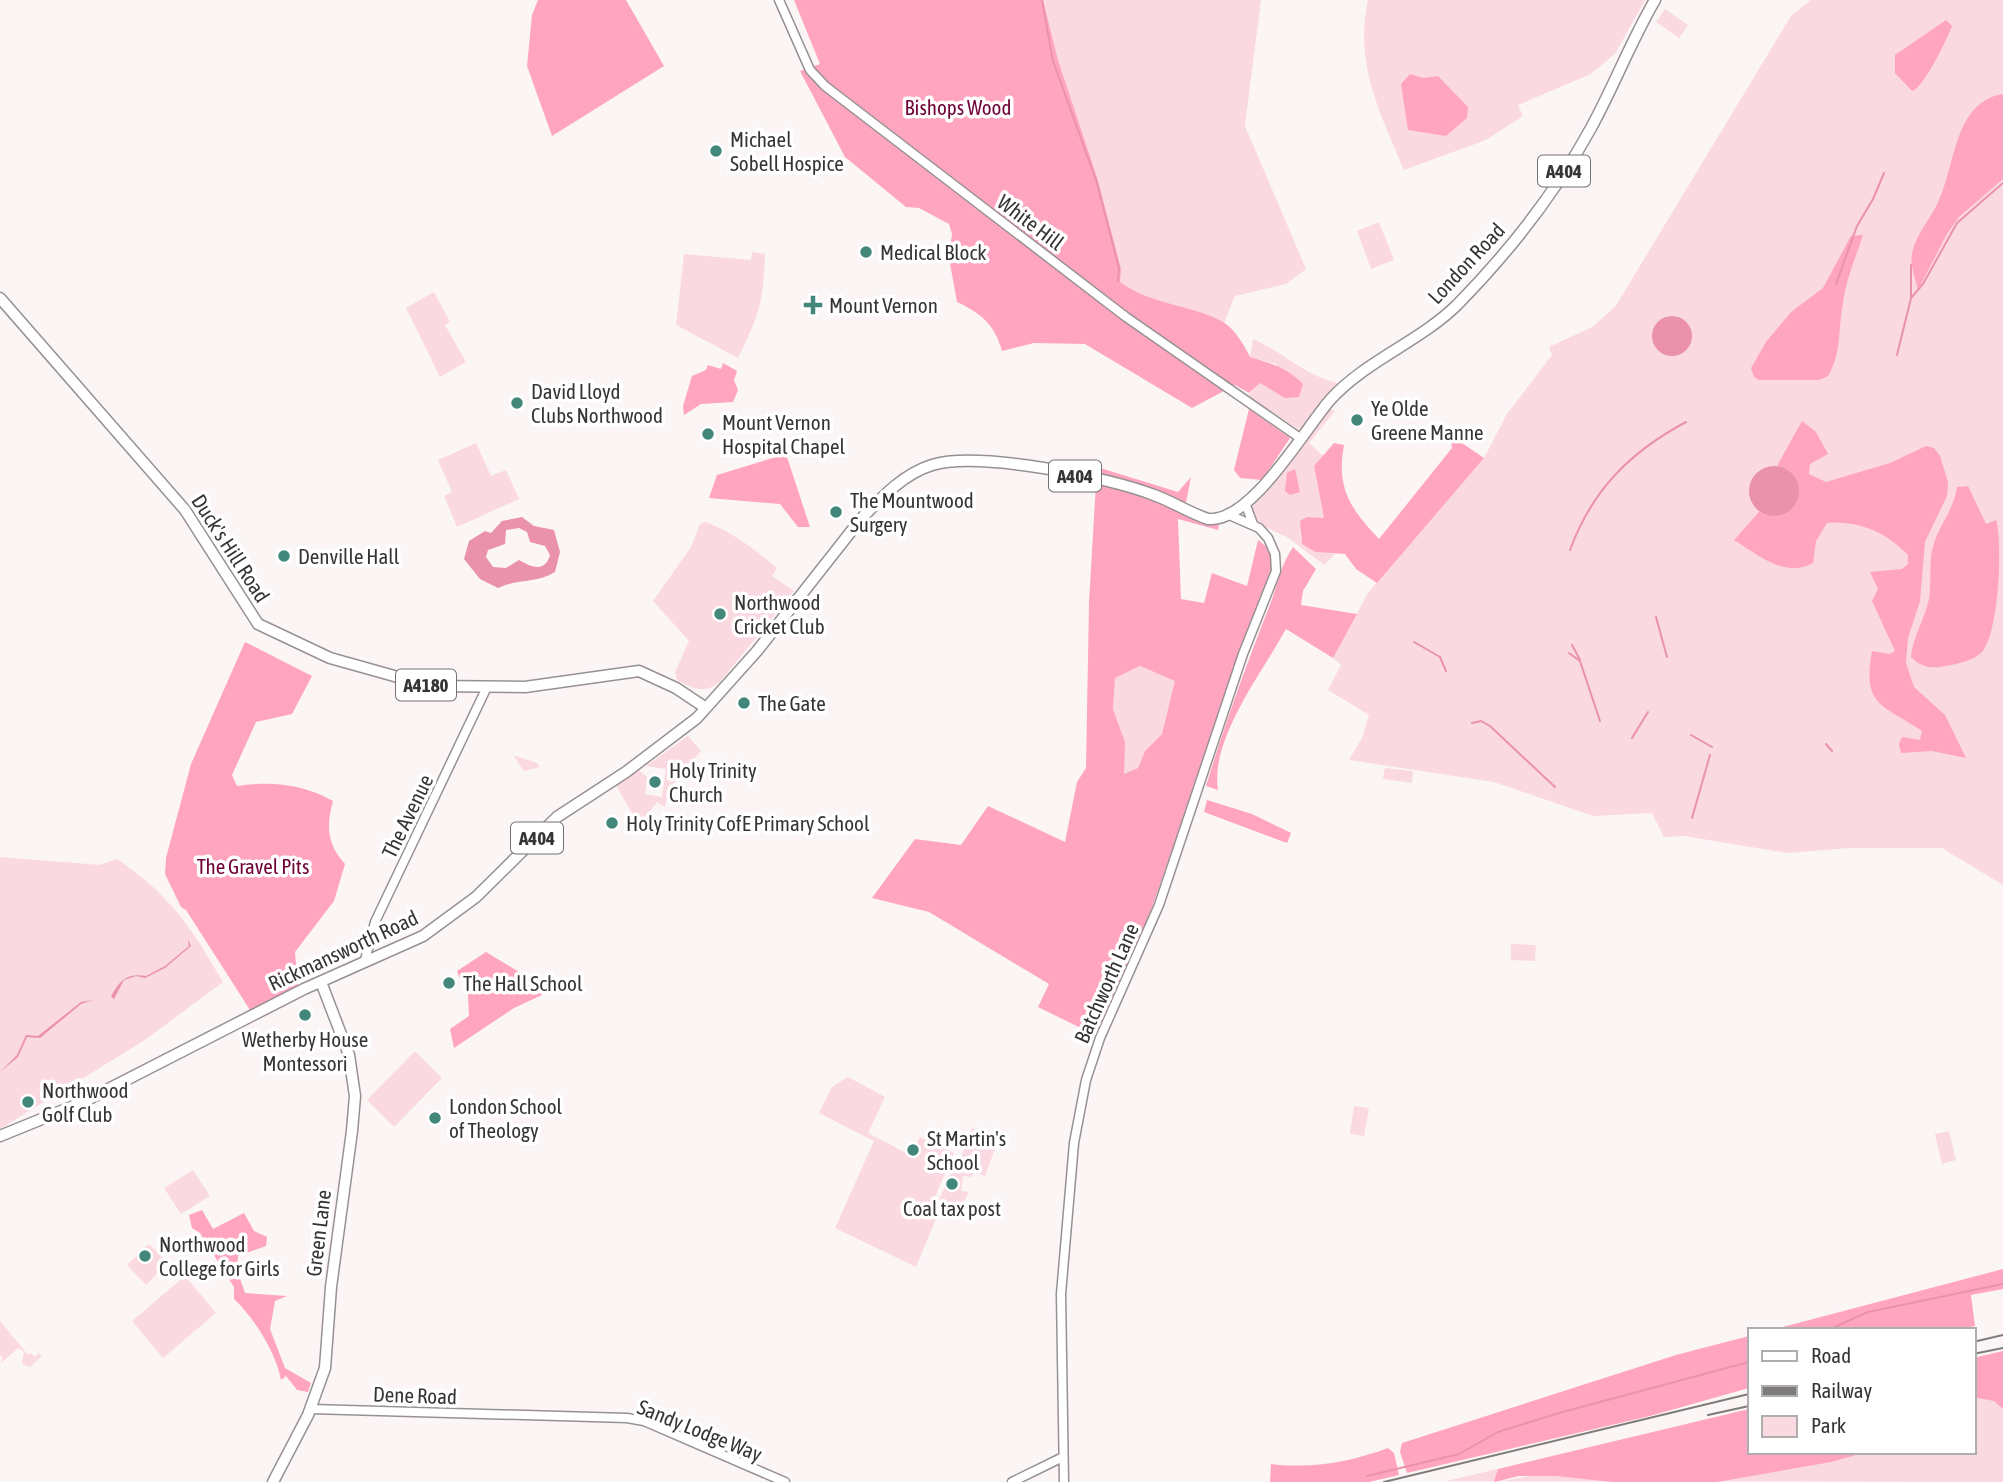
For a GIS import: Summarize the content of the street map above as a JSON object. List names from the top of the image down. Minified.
{"streets":{"main road":["A404","London Road","Duck's Hill Road","A4180","Rickmansworth Road","Green Lane"],"street":["White Hill","The Avenue","Batchworth Lane","Dene Road","Sandy Lodge Way"]},"crossings":[["A404","London Road"],["A404","Rickmansworth Road"],["A404","Batchworth Lane"],["White Hill","London Road"],["London Road","Batchworth Lane"],["Duck's Hill Road","The Avenue"],["Duck's Hill Road","Rickmansworth Road"],["The Avenue","Rickmansworth Road"],["Rickmansworth Road","Green Lane"],["Green Lane","Dene Road"],["Dene Road","Sandy Lodge Way"]],"parks":["Bishops Wood","The Gravel Pits"],"places":{"other":["Michael Sobell Hospice","Medical Block","David Lloyd Clubs Northwood","Ye Olde Greene Manne","Mount Vernon Hospital Chapel","The Mountwood Surgery","Denville Hall","Northwood Cricket Club","The Gate","Holy Trinity Church","Holy Trinity CofE Primary School","The Hall School","Wetherby House Montessori","Northwood Golf Club","London School of Theology","St Martin's School","Coal tax post","Northwood College for Girls"],"health":["Mount Vernon"]},"legend":["Road","Railway","Park"]}
